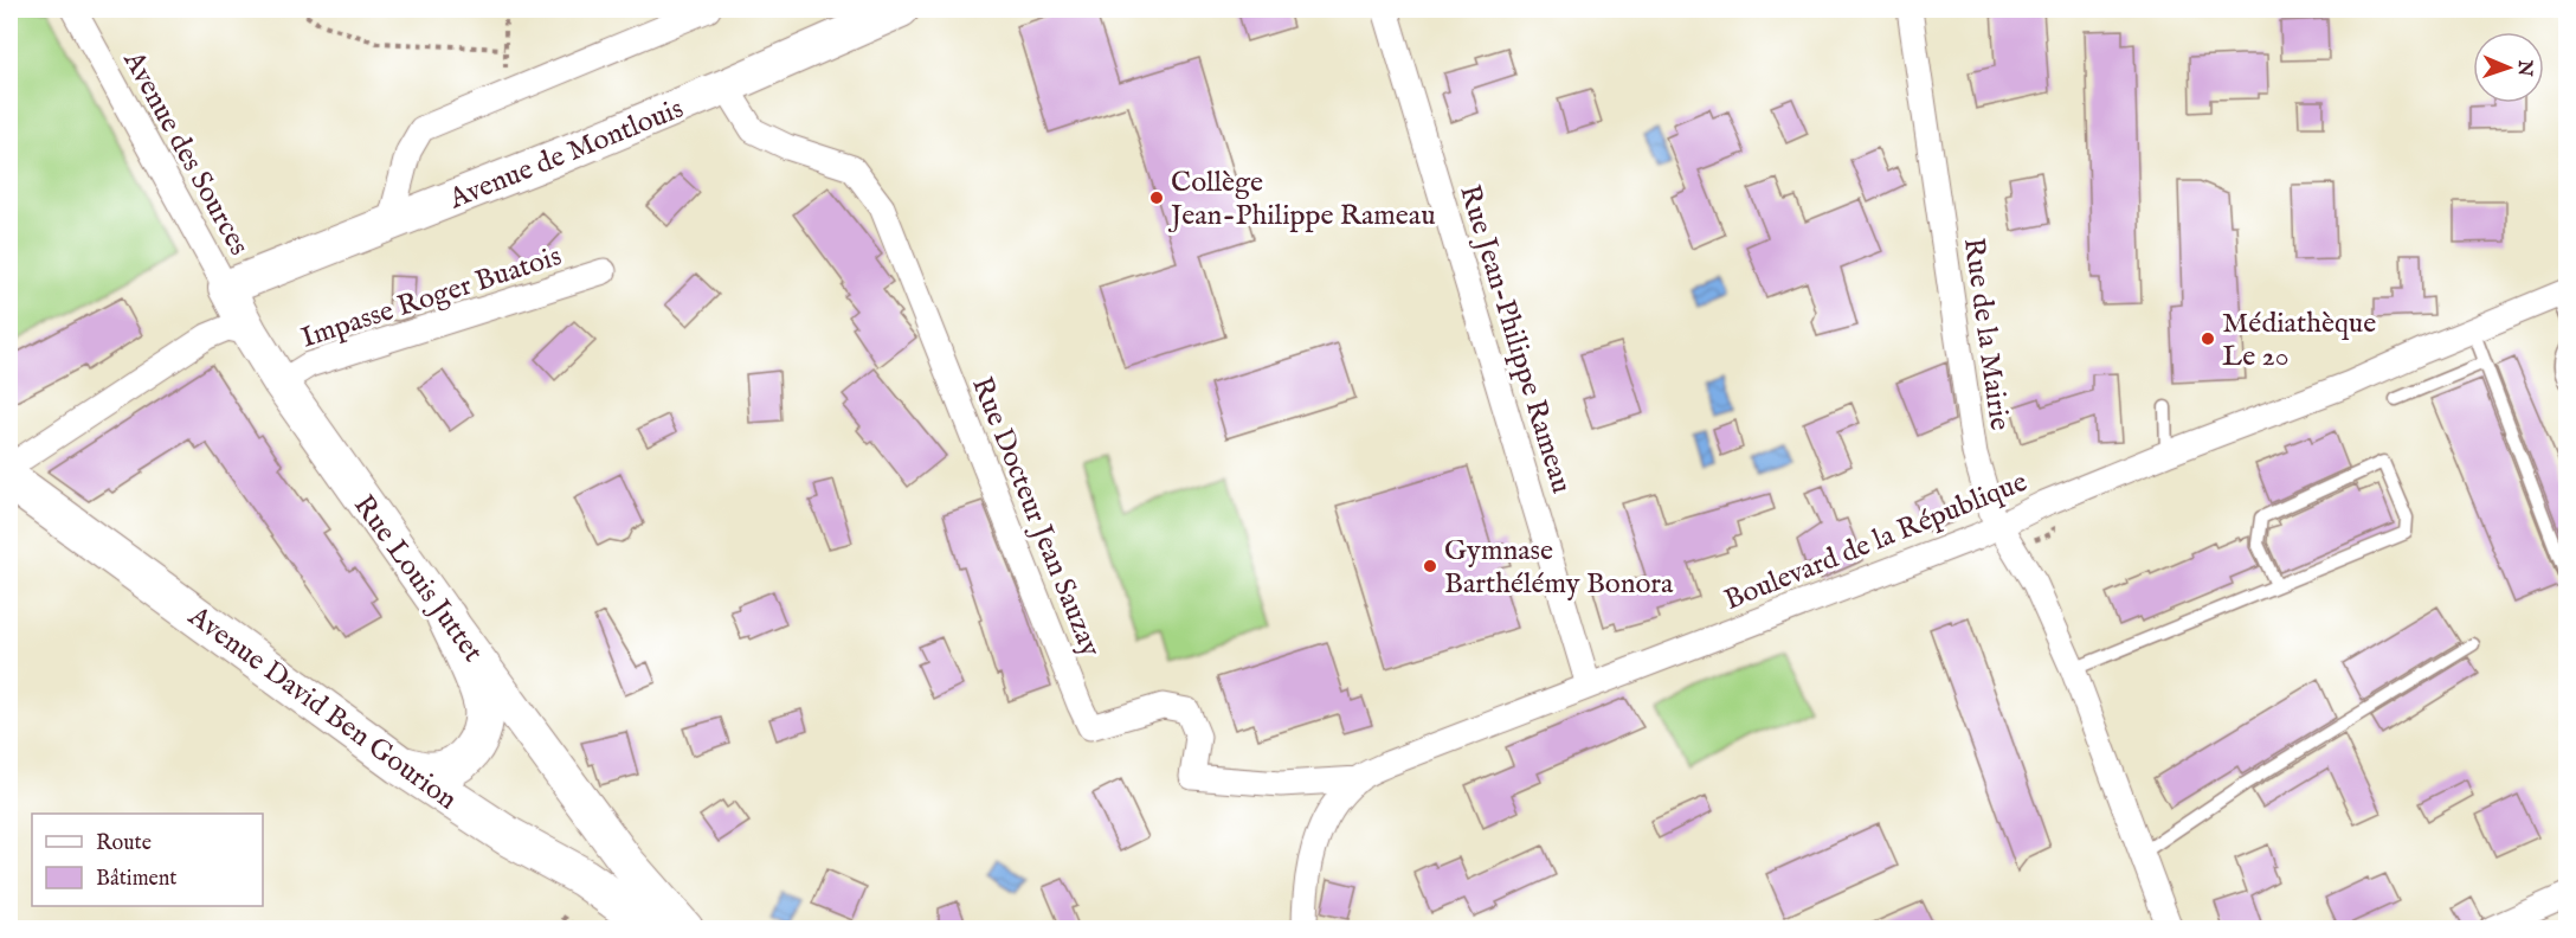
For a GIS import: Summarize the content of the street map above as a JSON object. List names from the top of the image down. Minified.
{"streets":{"main road":["Avenue David Ben Gourion"],"street":["Avenue des Sources","Avenue de Montlouis","Impasse Roger Buatois","Rue de la Mairie","Rue Jean-Philippe Rameau","Rue Docteur Jean Sauzay","Boulevard de la République","Rue Louis Juttet"]},"crossings":[["Avenue des Sources","Avenue de Montlouis"],["Avenue des Sources","Rue Louis Juttet"],["Avenue de Montlouis","Rue Docteur Jean Sauzay"],["Avenue de Montlouis","Rue Louis Juttet"],["Impasse Roger Buatois","Rue Louis Juttet"],["Rue de la Mairie","Boulevard de la République"],["Rue Jean-Philippe Rameau","Boulevard de la République"],["Rue Docteur Jean Sauzay","Boulevard de la République"],["Rue Louis Juttet","Avenue David Ben Gourion"]],"places":["Collège Jean-Philippe Rameau","Médiathèque Le 20","Gymnase Barthélémy Bonora"],"legend":["Route","Bâtiment"],"north":"right"}
